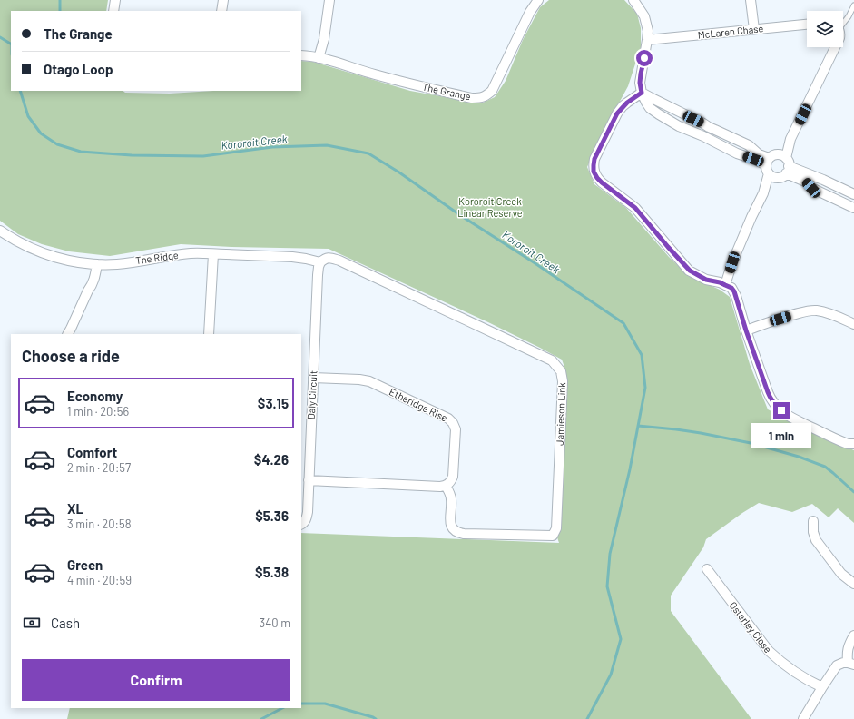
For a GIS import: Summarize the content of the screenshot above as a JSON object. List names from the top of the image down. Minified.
{"streets":{"street":["McLaren Chase","The Grange","The Ridge","Daly Circuit","Etheridge Rise","Jamieson Link","Osterley Close"]},"crossings":[["The Ridge","Daly Circuit"],["The Ridge","Jamieson Link"],["Daly Circuit","Etheridge Rise"],["Daly Circuit","Jamieson Link"],["Etheridge Rise","Jamieson Link"]],"water":["Kororoit Creek"],"parks":["Kororoit Creek Linear Reserve"],"page":{"banner":["The Grange","Otago Loop"],"heading":"Choose a ride","list":[{"name":"Economy","note":"1 min · 20:56","value":"$3.15"},{"name":"Comfort","note":"2 min · 20:57","value":"$4.26"},{"name":"XL","note":"3 min · 20:58","value":"$5.36"},{"name":"Green","note":"4 min · 20:59","value":"$5.38"}],"bubble":"1 min","pay":["Cash","340 m"],"buttons":"Confirm"}}
